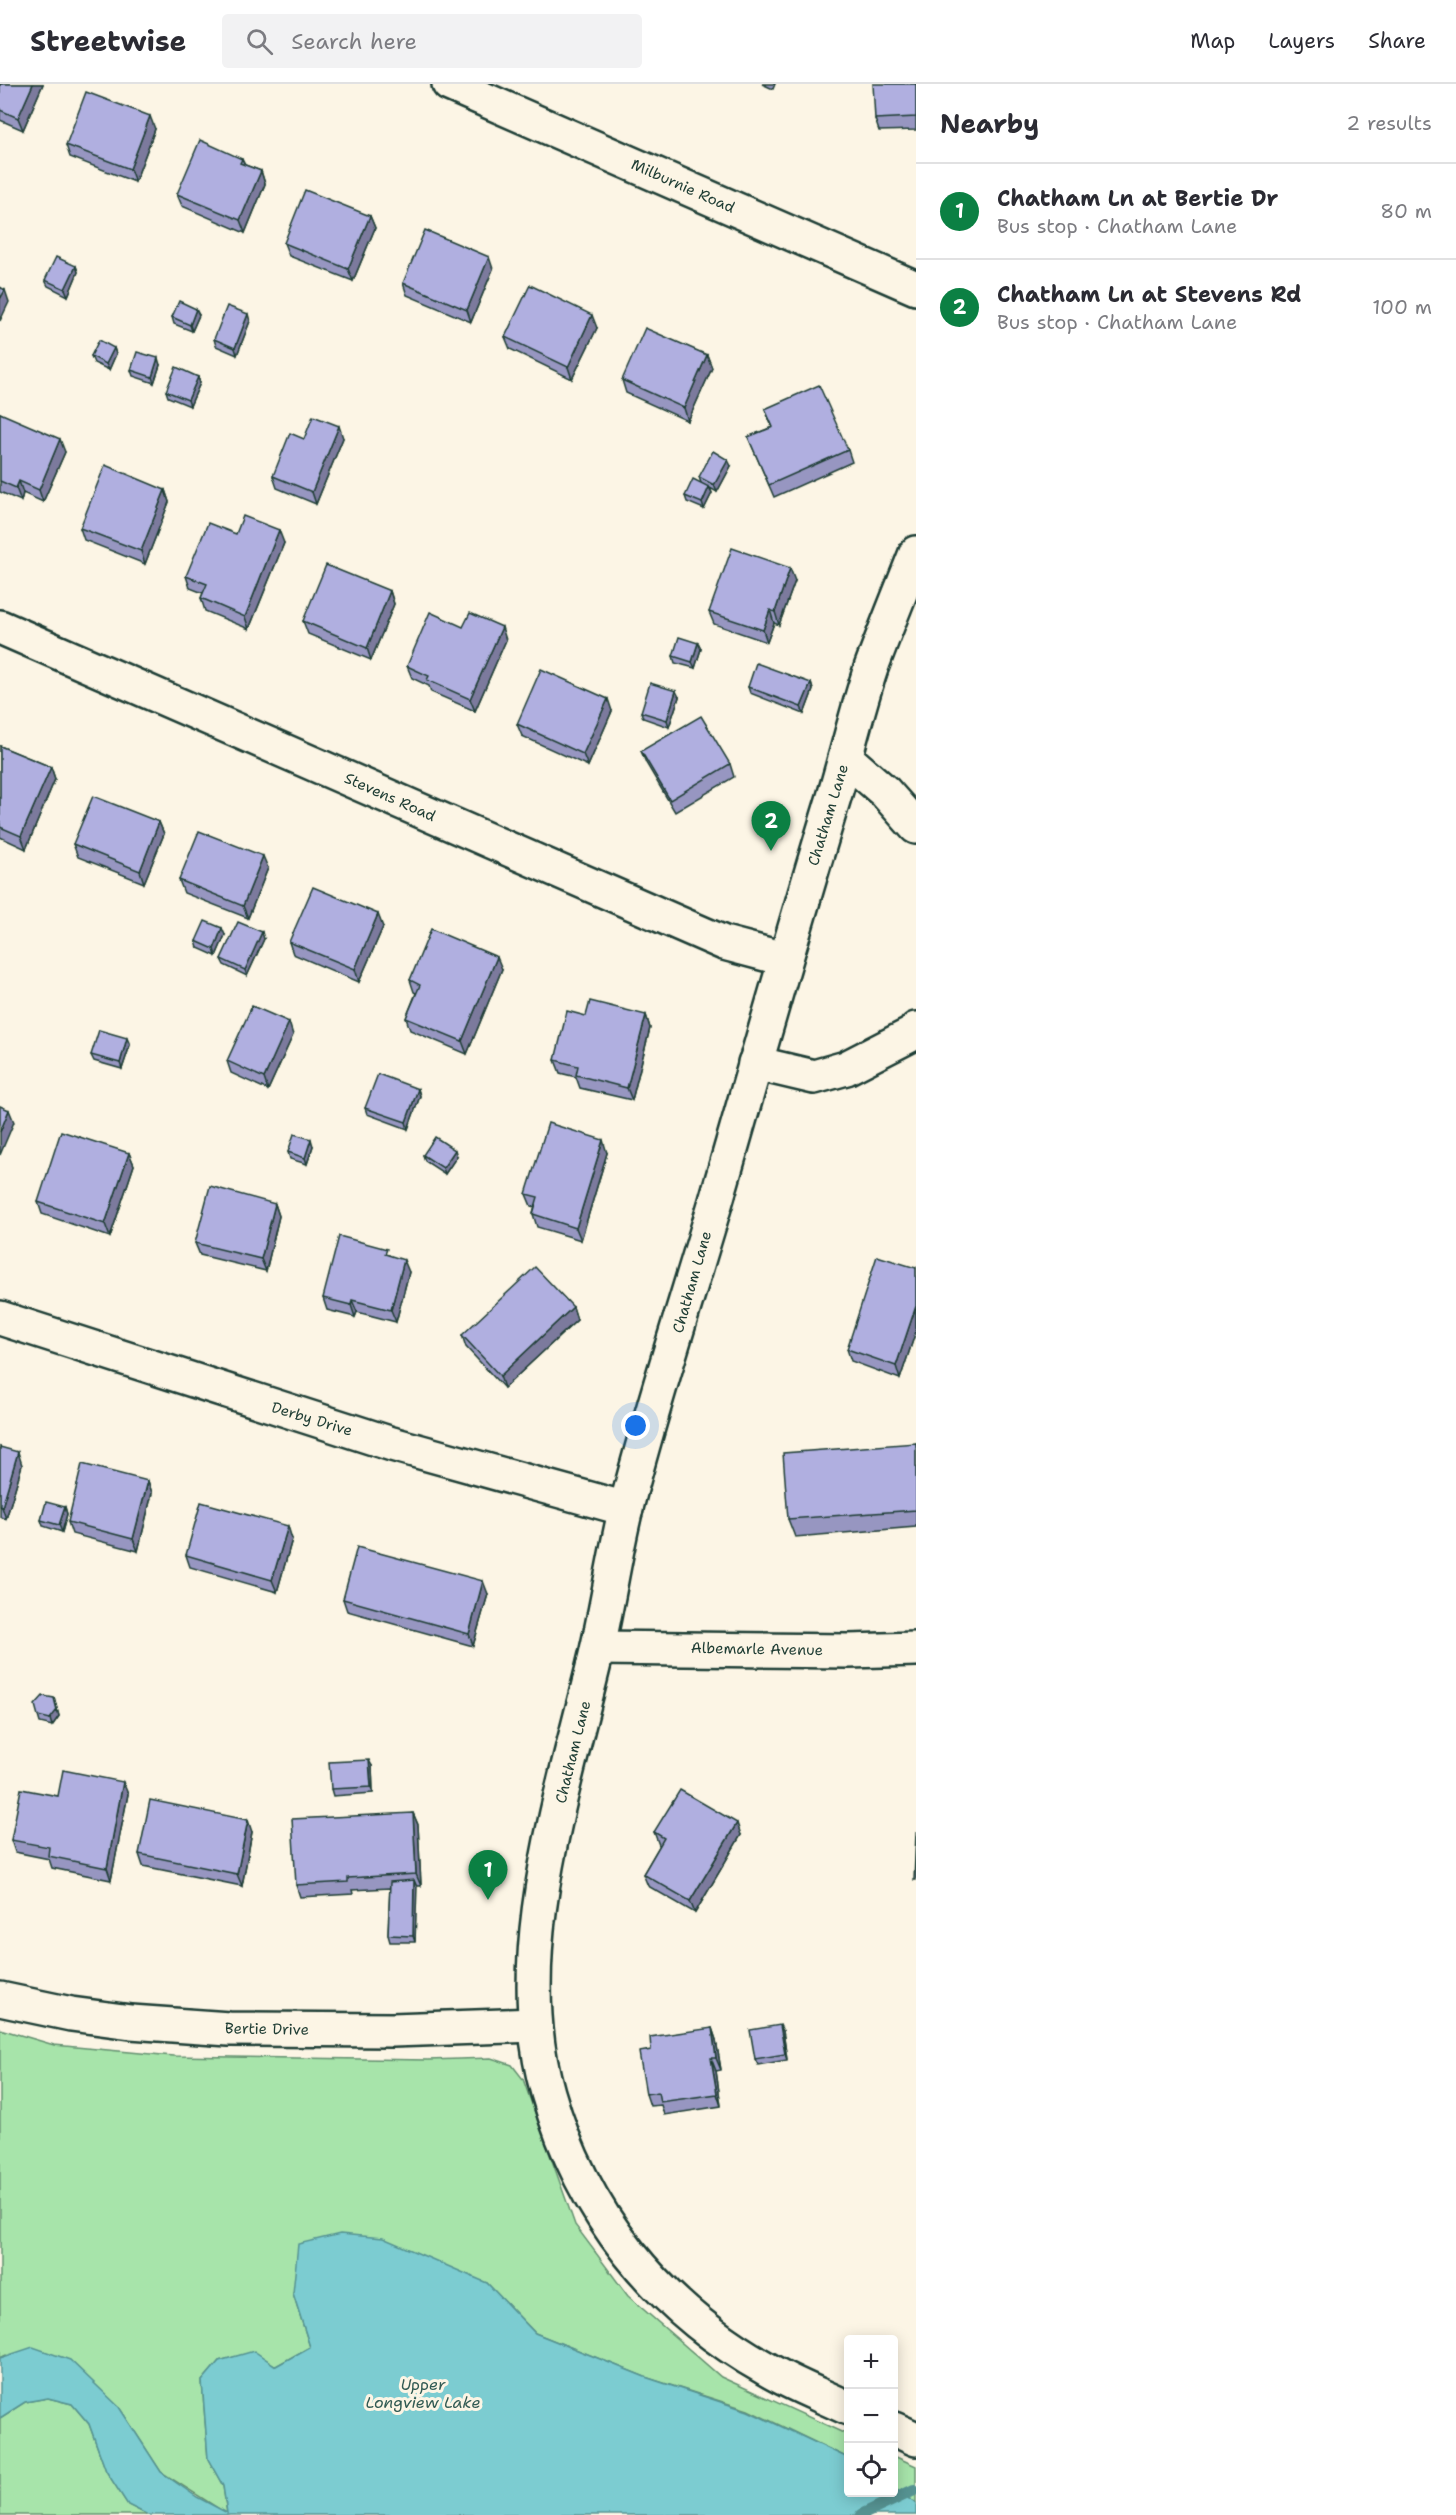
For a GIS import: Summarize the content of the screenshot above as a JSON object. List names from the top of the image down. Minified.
{"streets":{"street":["Milburnie Road","Stevens Road","Chatham Lane","Derby Drive","Albemarle Avenue","Bertie Drive"]},"crossings":[["Stevens Road","Chatham Lane"],["Chatham Lane","Derby Drive"],["Chatham Lane","Albemarle Avenue"],["Chatham Lane","Bertie Drive"]],"water":["Upper Longview Lake"],"page":{"header":"Streetwise","search":"Search here","nav":["Map","Layers","Share"],"heading":["Nearby","2 results"],"list":[{"mark":"1","name":"Chatham Ln at Bertie Dr","note":"Bus stop · Chatham Lane","value":"80 m"},{"mark":"2","name":"Chatham Ln at Stevens Rd","note":"Bus stop · Chatham Lane","value":"100 m"}],"pins":["2","1"],"map_buttons":["+","−"]}}
